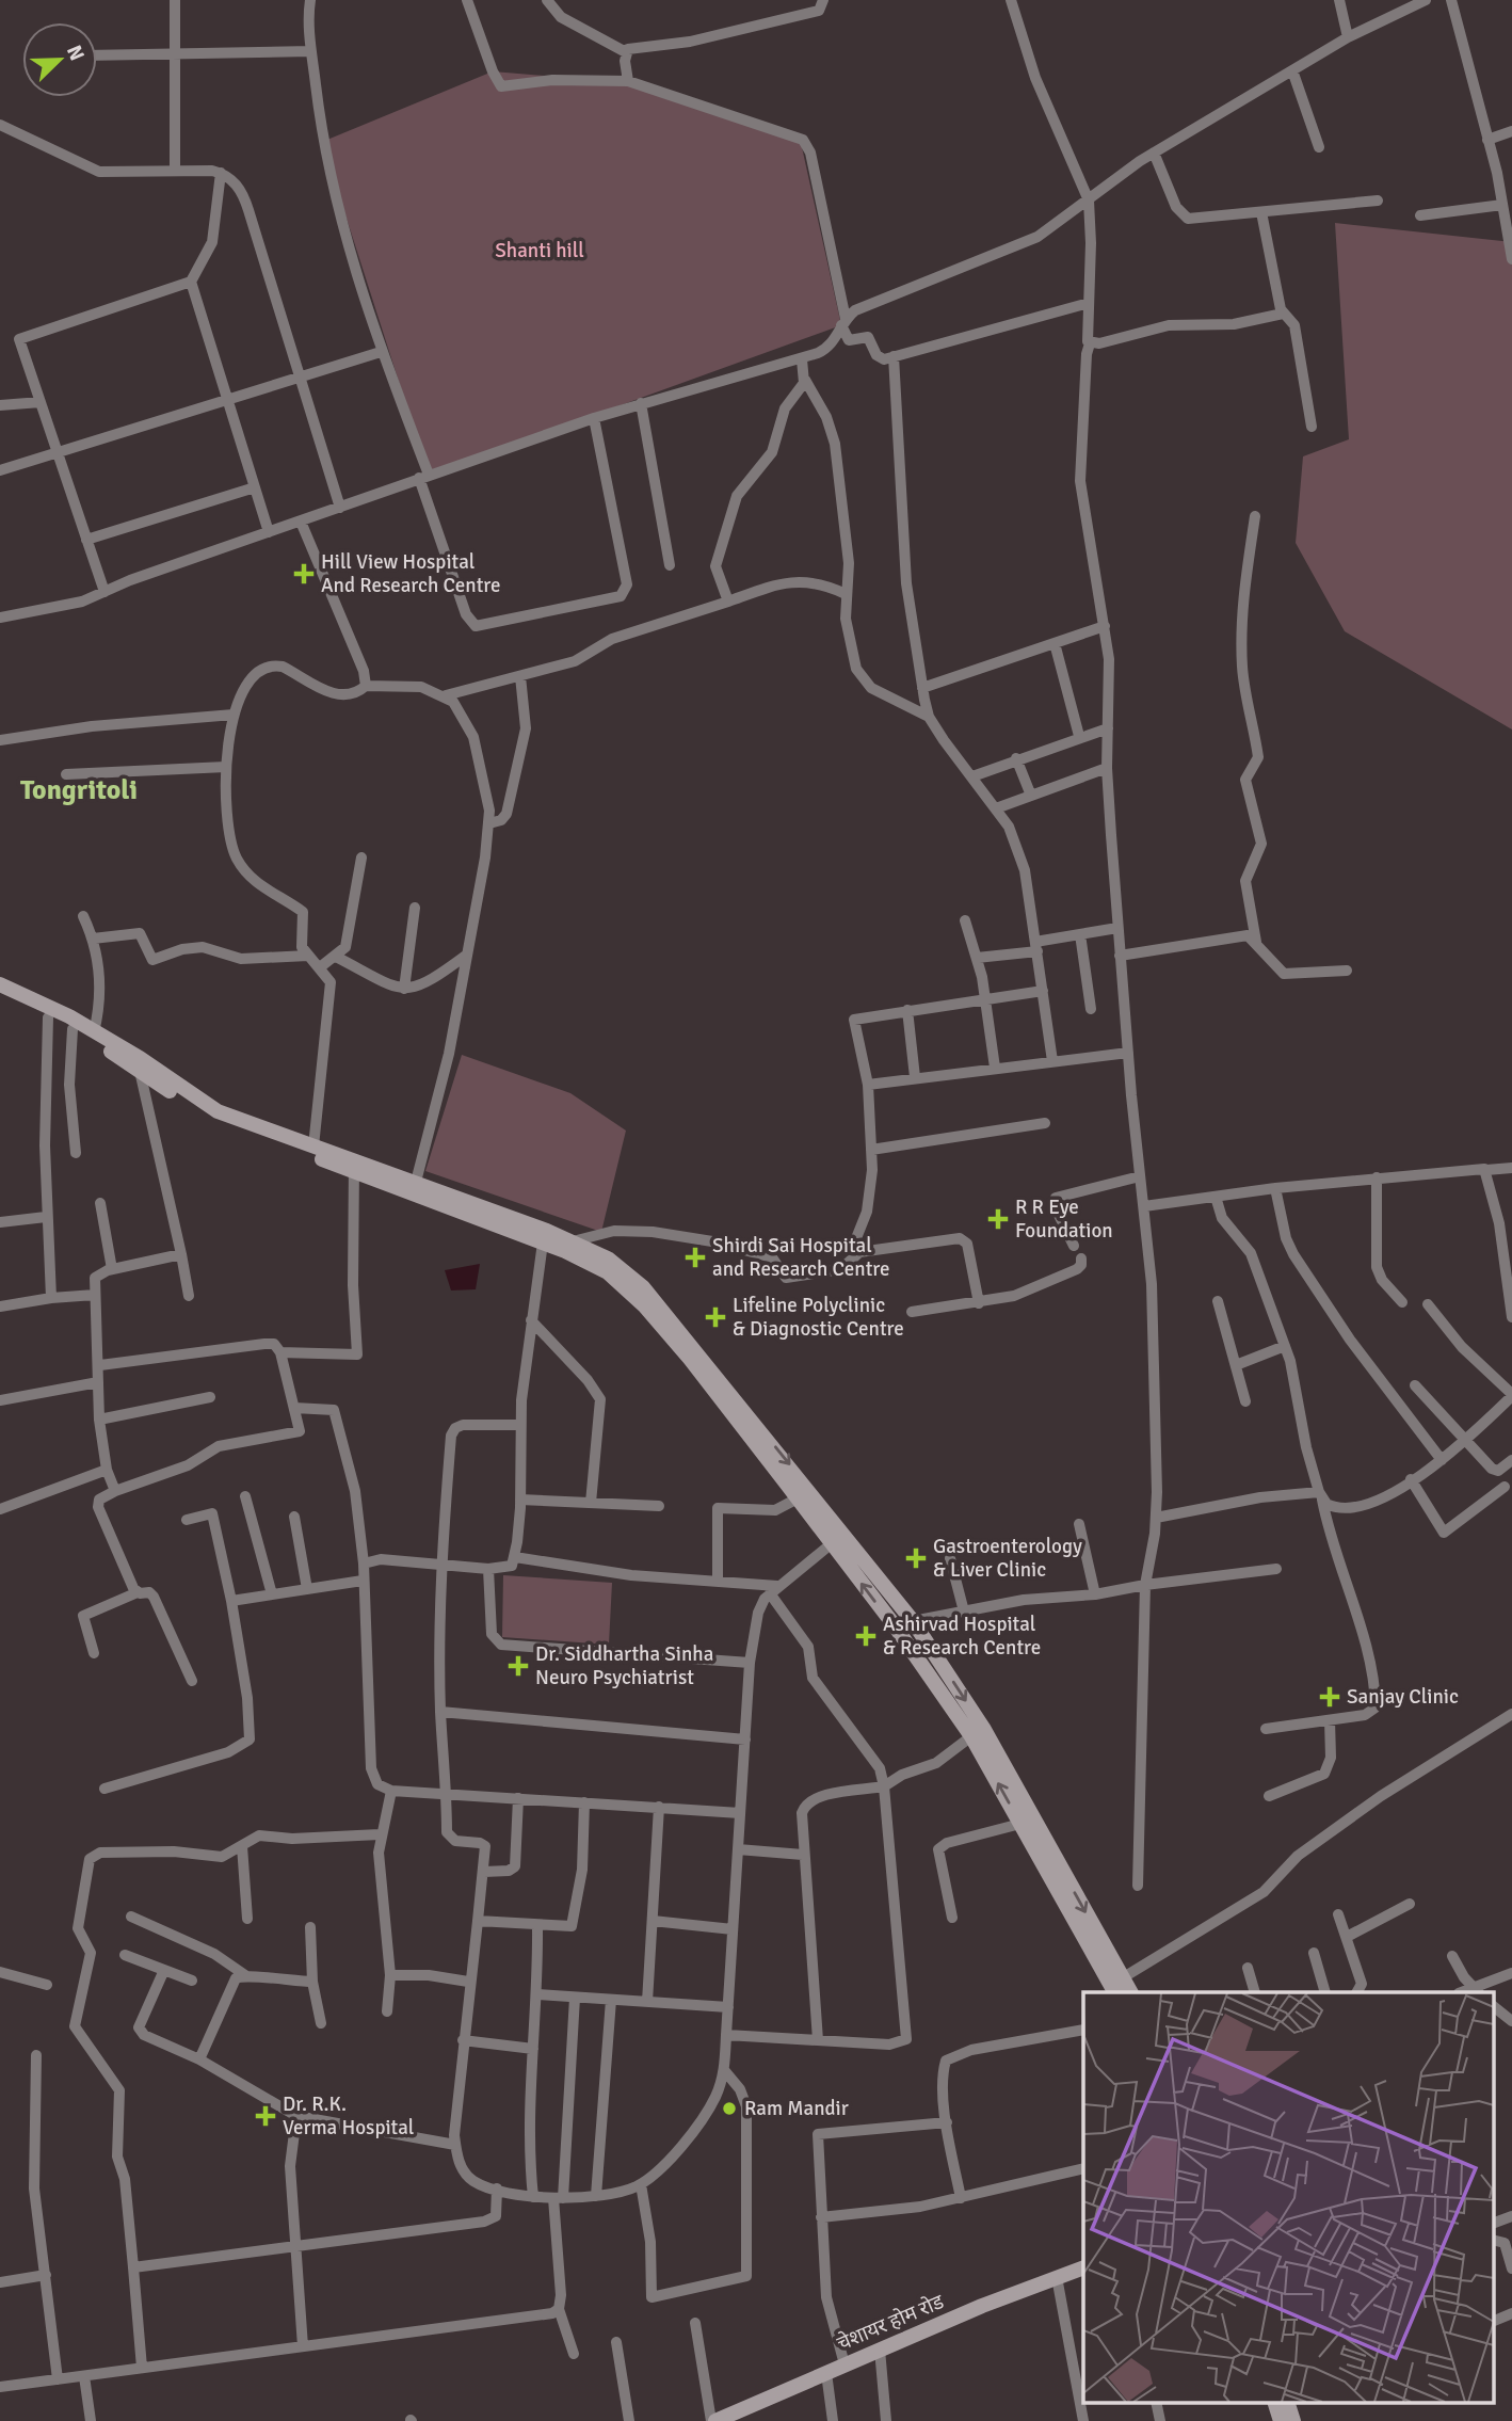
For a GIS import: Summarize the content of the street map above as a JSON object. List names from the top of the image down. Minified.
{"streets":{"main road":["चेशायर होम रोड"]},"districts":["Tongritoli"],"parks":["Shanti hill"],"places":{"health":["Hill View Hospital And Research Centre","R R Eye Foundation","Shirdi Sai Hospital and Research Centre","Lifeline Polyclinic & Diagnostic Centre","Gastroenterology & Liver Clinic","Ashirvad Hospital & Research Centre","Dr. Siddhartha Sinha Neuro Psychiatrist","Sanjay Clinic","Dr. R.K. Verma Hospital"],"other":["Ram Mandir"]},"north":"top right"}
